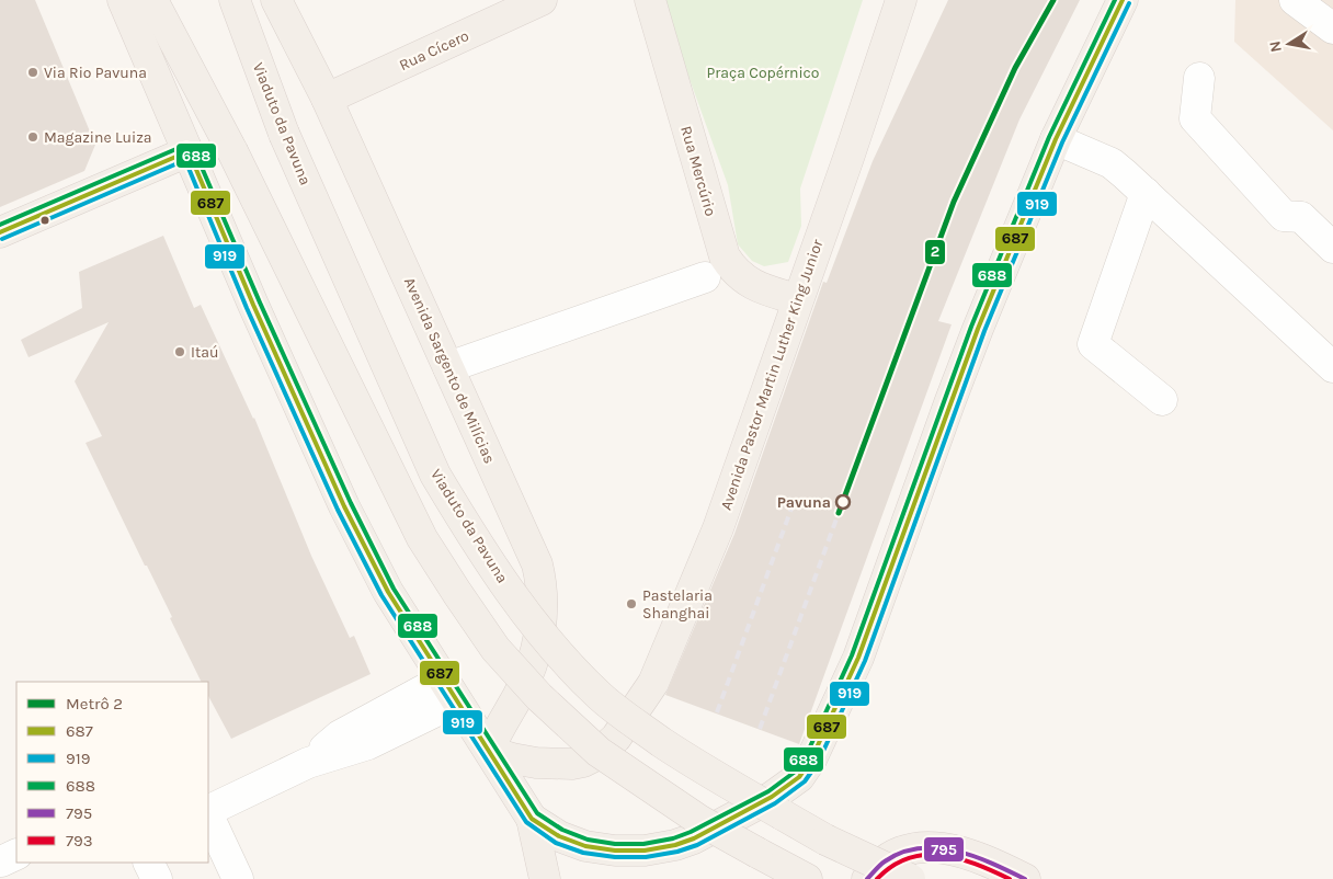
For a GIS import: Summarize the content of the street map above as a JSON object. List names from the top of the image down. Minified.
{"streets":{"main road":["Rua Cícero","Viaduto da Pavuna","Rua Mercúrio","Avenida Sargento de Milícias","Avenida Pastor Martin Luther King Junior"]},"crossings":[["Rua Cícero","Avenida Sargento de Milícias"],["Rua Mercúrio","Avenida Pastor Martin Luther King Junior"],["Avenida Sargento de Milícias","Avenida Pastor Martin Luther King Junior"]],"parks":["Praça Copérnico"],"places":["Via Rio Pavuna","Magazine Luiza","Itaú","Pavuna","Pastelaria Shanghai"],"lines":["metro line 2","transit line 687","transit line 688","transit line 919","transit line 795","transit line 793"],"legend":["Metrô 2","687","919","688","795","793"],"north":"left"}
